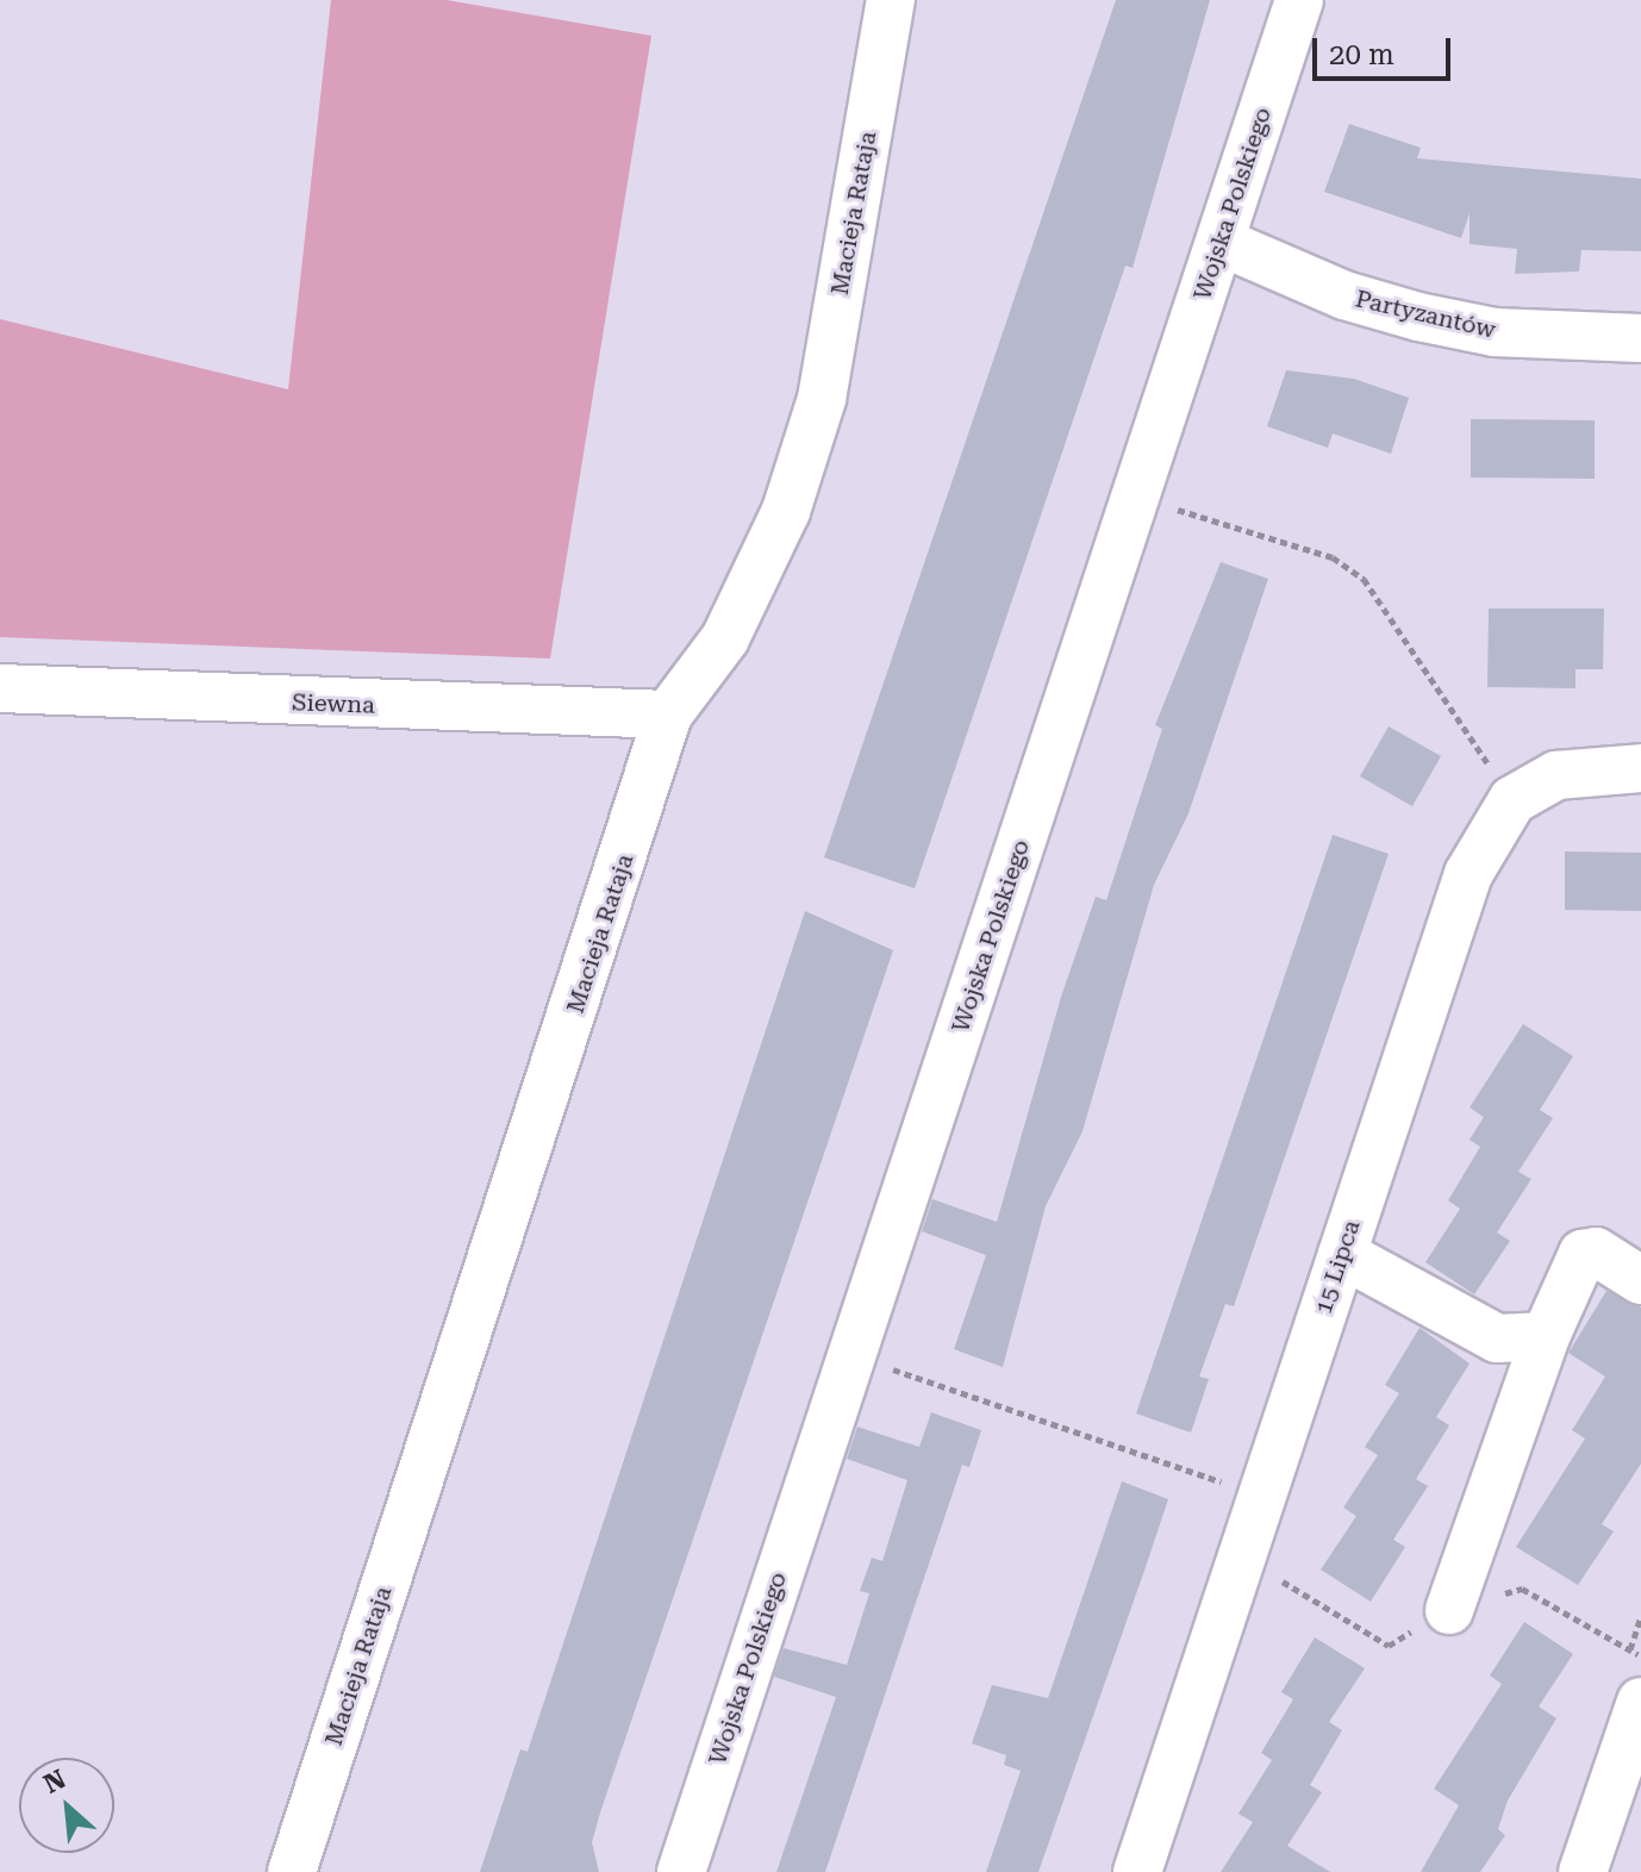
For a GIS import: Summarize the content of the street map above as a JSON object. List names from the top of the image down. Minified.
{"streets":{"street":["Wojska Polskiego","Macieja Rataja","Partyzantów","Siewna","15 Lipca"]},"crossings":[["Wojska Polskiego","Partyzantów"],["Macieja Rataja","Siewna"]],"scale_bar":"20 m","north":"top left"}
